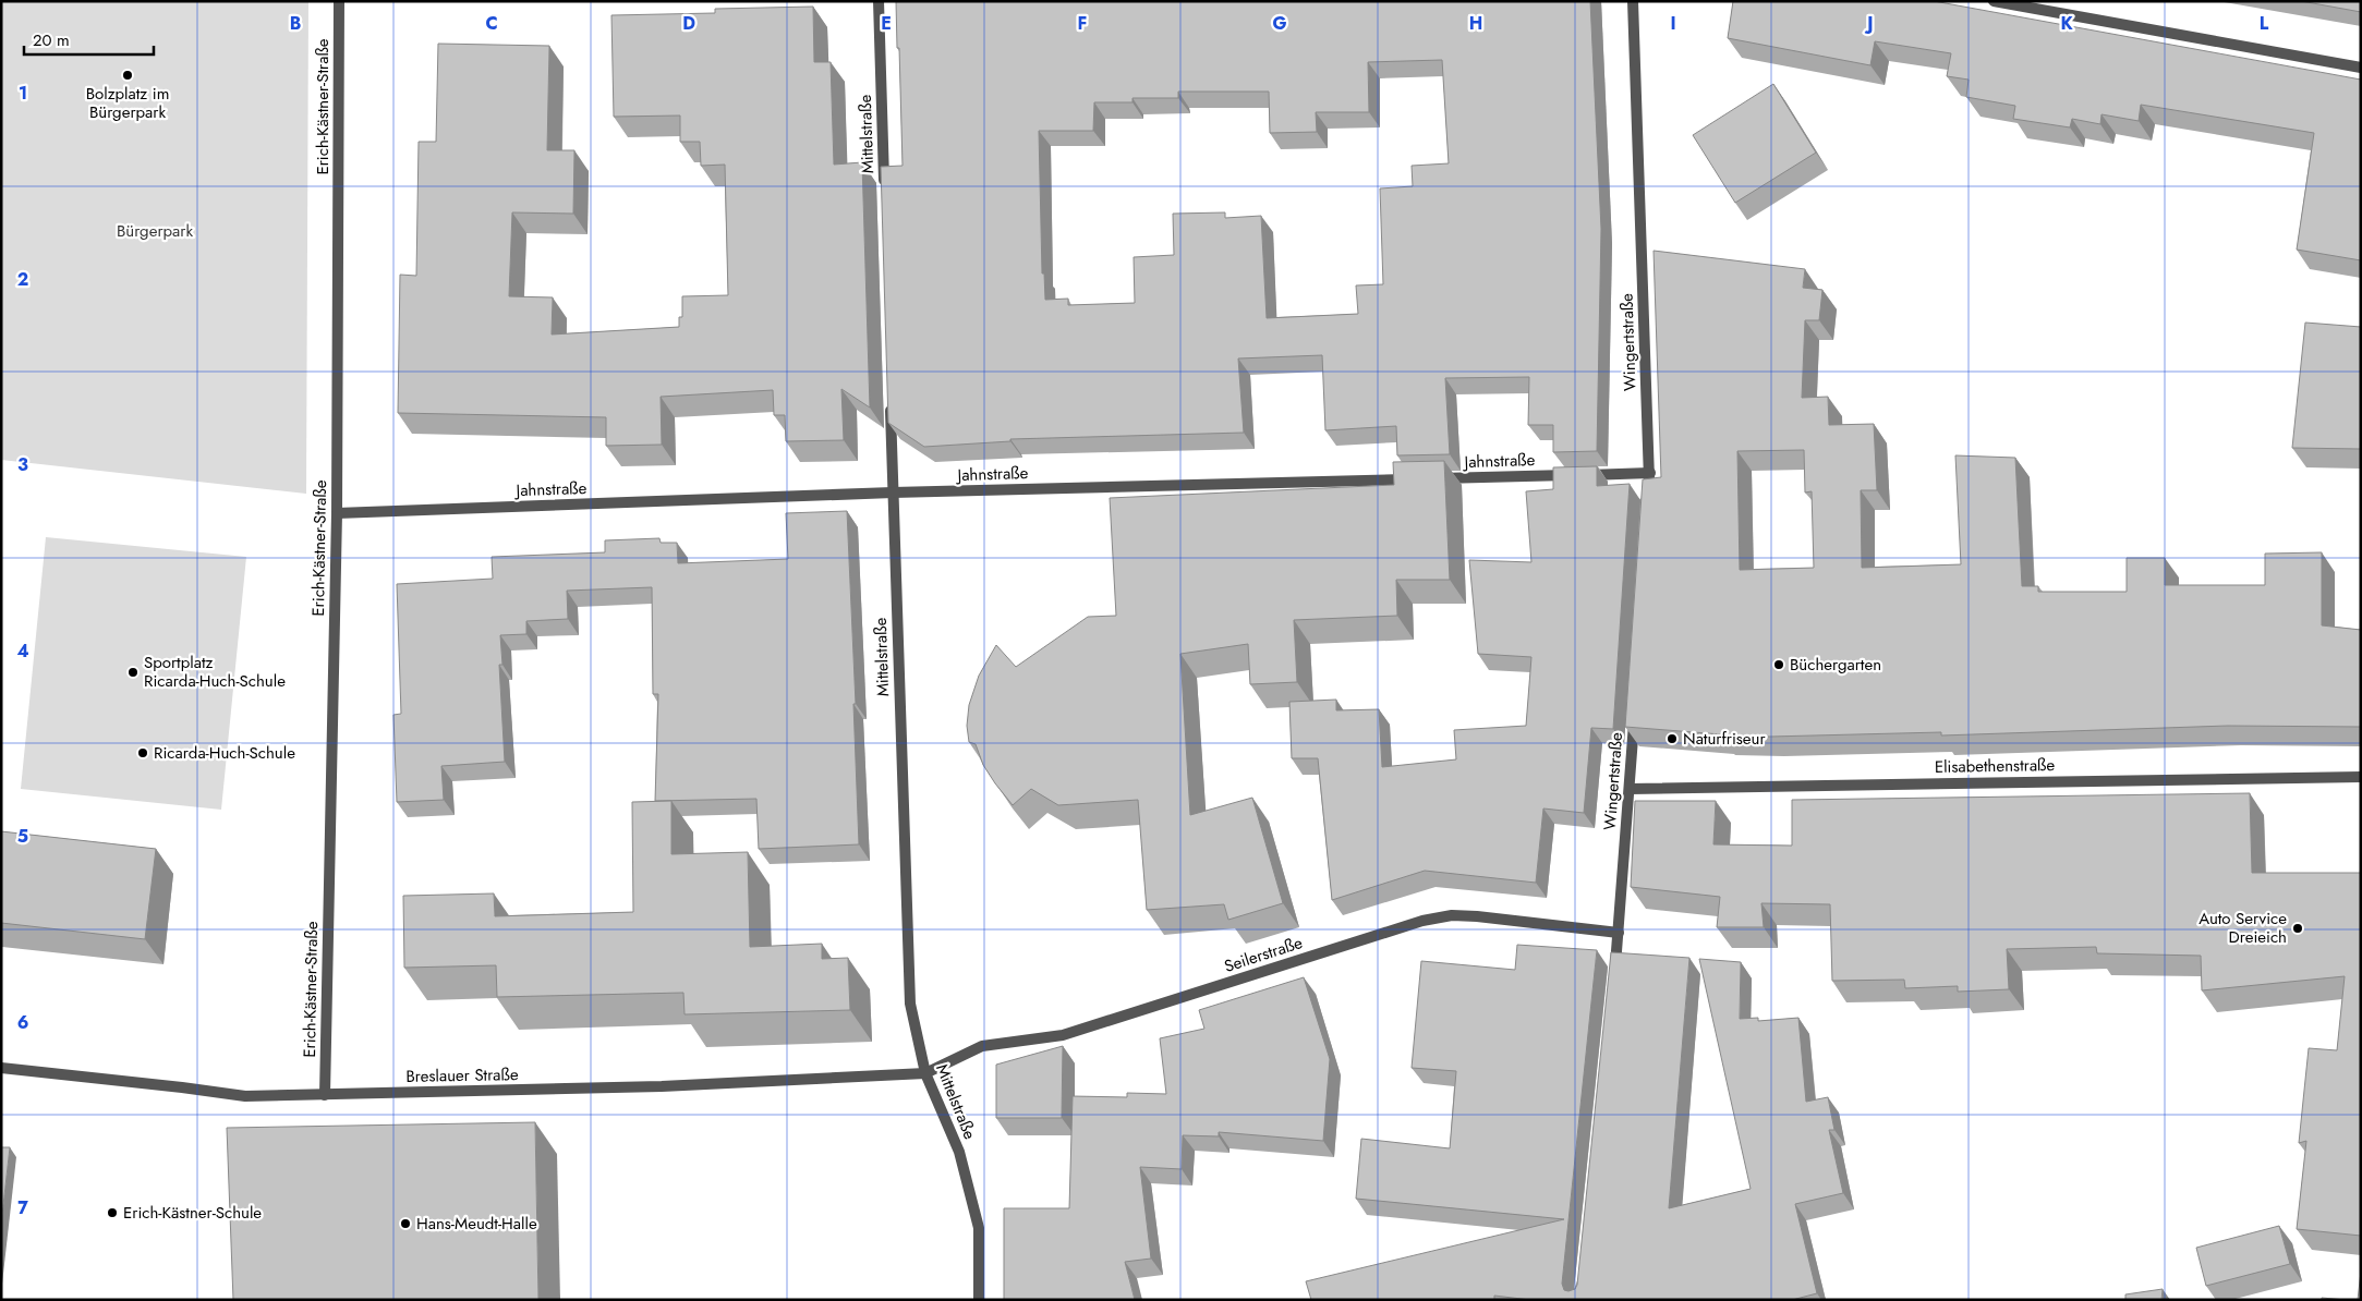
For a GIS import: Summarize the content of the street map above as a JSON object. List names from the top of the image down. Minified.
{"streets":{"street":["Erich-Kästner-Straße","Mittelstraße","Wingertstraße","Jahnstraße","Elisabethenstraße","Seilerstraße","Breslauer Straße"]},"crossings":[["Erich-Kästner-Straße","Jahnstraße"],["Erich-Kästner-Straße","Breslauer Straße"],["Mittelstraße","Jahnstraße"],["Mittelstraße","Seilerstraße"],["Mittelstraße","Breslauer Straße"],["Wingertstraße","Jahnstraße"],["Wingertstraße","Elisabethenstraße"],["Wingertstraße","Seilerstraße"],["Seilerstraße","Breslauer Straße"]],"parks":["Bürgerpark"],"places":["Bolzplatz im Bürgerpark","Büchergarten","Sportplatz Ricarda-Huch-Schule","Naturfriseur","Ricarda-Huch-Schule","Auto Service Dreieich","Erich-Kästner-Schule","Hans-Meudt-Halle"],"scale_bar":"20 m","grid":{"columns":["B","C","D","E","F","G","H","I","J","K","L"],"rows":["1","2","3","4","5","6","7"]}}
